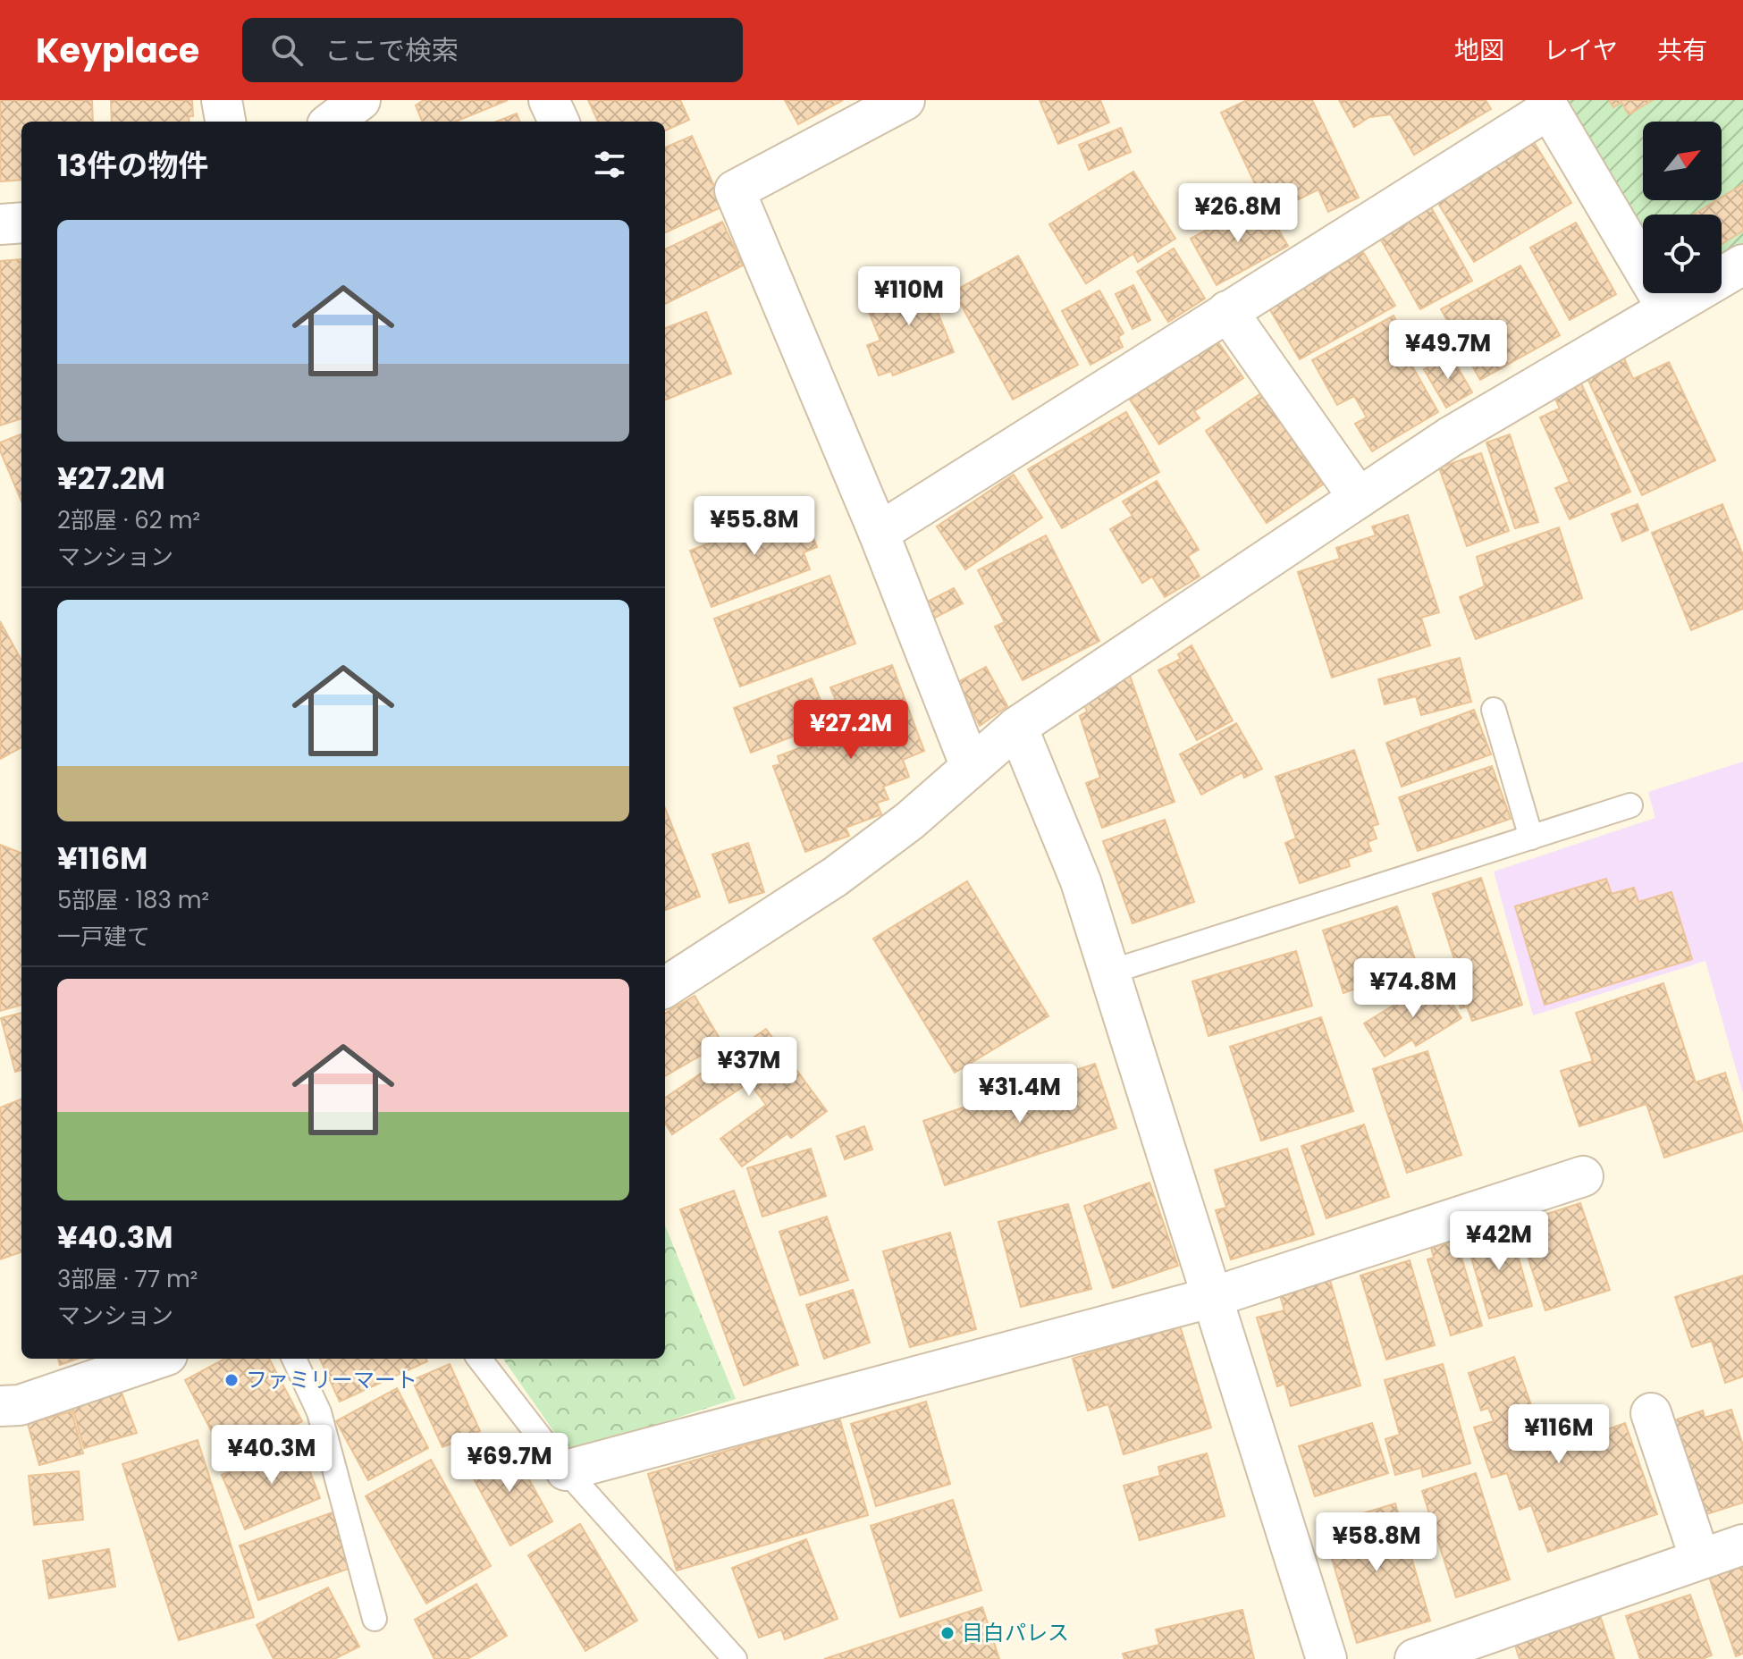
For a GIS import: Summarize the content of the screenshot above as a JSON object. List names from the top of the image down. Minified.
{"places":["ファミリーマート","目白パレス"],"north":"top right","page":{"header":"Keyplace","search":"ここで検索","nav":["地図","レイヤ","共有"],"heading":"13件の物件","price":["¥26.8M","¥110M","¥49.7M","¥55.8M","¥27.2M","¥74.8M","¥37M","¥31.4M","¥42M","¥116M","¥40.3M","¥69.7M","¥58.8M"],"list":[{"name":"¥27.2M","note":"2部屋 · 62 m² · マンション"},{"name":"¥116M","note":"5部屋 · 183 m² · 一戸建て"},{"name":"¥40.3M","note":"3部屋 · 77 m² · マンション"}]}}
